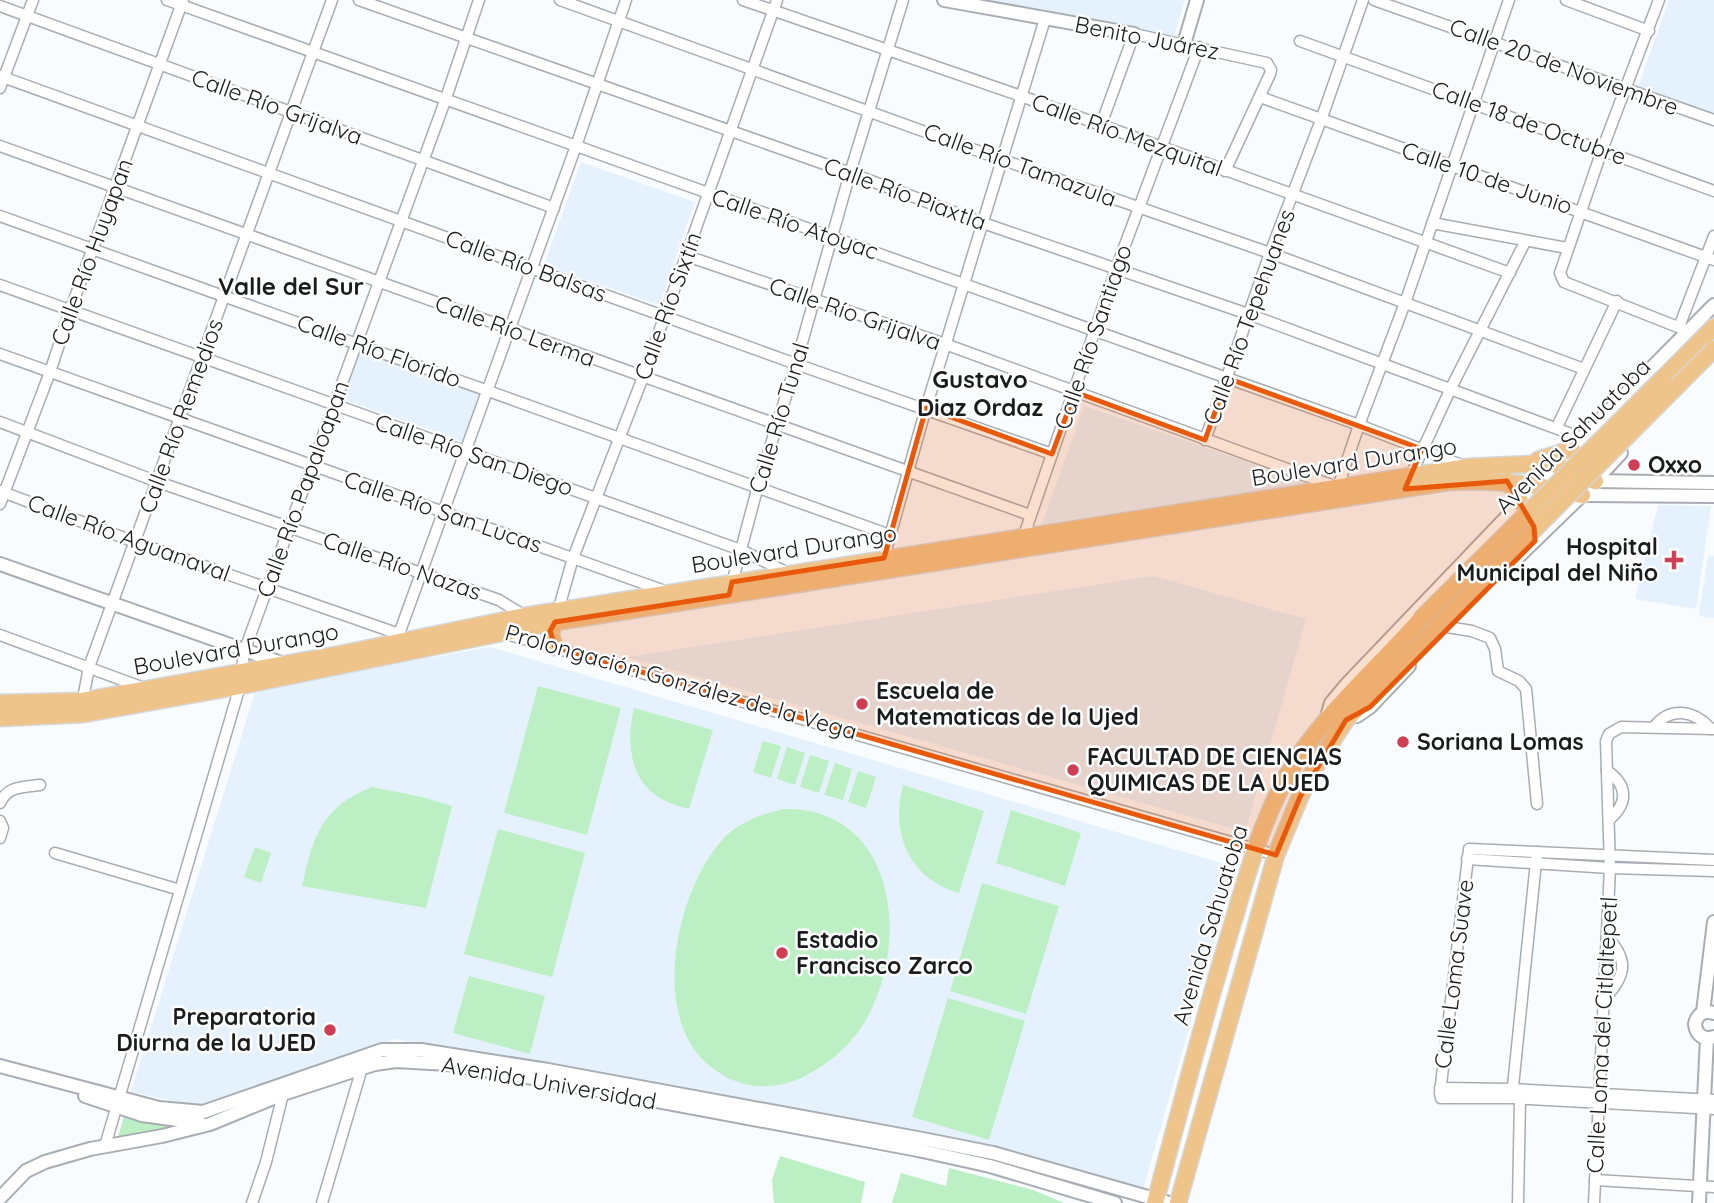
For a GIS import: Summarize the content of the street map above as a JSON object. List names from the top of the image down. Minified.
{"streets":{"main road":["Avenida Sahuatoba","Boulevard Durango"],"street":["Benito Juárez","Calle 20 de Noviembre","Calle Río Grijalva","Calle 18 de Octubre","Calle Río Mezquital","Calle Río Tamazula","Calle 10 de Junio","Calle Río Piaxtla","Calle Río Atoyac","Calle Río Huyapan","Calle Río Balsas","Calle Río Sixtín","Calle Río Tepehuanes","Calle Río Lerma","Calle Río Santiago","Calle Río Florido","Calle Río Remedios","Calle Río Tunal","Calle Río San Diego","Calle Río Papaloapan","Calle Río San Lucas","Calle Río Aguanaval","Calle Río Nazas","Prolongación González de la Vega","Calle Loma Suave","Calle Loma del Citlaltepetl","Avenida Universidad"]},"crossings":[["Benito Juárez","Calle 10 de Junio"],["Benito Juárez","Calle Río Santiago"],["Calle Río Grijalva","Calle Río Huyapan"],["Calle Río Grijalva","Calle Río Sixtín"],["Calle Río Grijalva","Calle Río Tepehuanes"],["Calle Río Grijalva","Calle Río Santiago"],["Calle Río Grijalva","Calle Río Remedios"],["Calle Río Grijalva","Calle Río Tunal"],["Calle Río Grijalva","Boulevard Durango"],["Calle Río Grijalva","Calle Río Papaloapan"],["Calle 18 de Octubre","Calle Río Tepehuanes"],["Calle Río Mezquital","Calle Río Sixtín"],["Calle Río Mezquital","Calle Río Tepehuanes"],["Calle Río Mezquital","Calle Río Santiago"],["Calle Río Mezquital","Calle Río Tunal"],["Calle Río Tamazula","Calle Río Sixtín"],["Calle Río Tamazula","Calle Río Tepehuanes"],["Calle Río Tamazula","Calle Río Santiago"],["Calle Río Tamazula","Calle Río Tunal"],["Calle 10 de Junio","Calle Río Tepehuanes"],["Calle Río Piaxtla","Calle Río Sixtín"],["Calle Río Piaxtla","Calle Río Tepehuanes"],["Calle Río Piaxtla","Calle Río Santiago"],["Calle Río Piaxtla","Calle Río Tunal"],["Calle Río Piaxtla","Calle Río Papaloapan"],["Calle Río Atoyac","Calle Río Huyapan"],["Calle Río Atoyac","Calle Río Sixtín"],["Calle Río Atoyac","Calle Río Tepehuanes"],["Calle Río Atoyac","Calle Río Santiago"],["Calle Río Atoyac","Calle Río Remedios"],["Calle Río Atoyac","Calle Río Tunal"],["Calle Río Atoyac","Boulevard Durango"],["Calle Río Atoyac","Calle Río Papaloapan"],["Calle Río Huyapan","Calle Río Balsas"],["Calle Río Huyapan","Calle Río Lerma"],["Calle Río Huyapan","Calle Río Florido"],["Calle Río Huyapan","Calle Río San Diego"],["Calle Río Huyapan","Calle Río San Lucas"],["Calle Río Huyapan","Calle Río Aguanaval"],["Calle Río Huyapan","Calle Río Nazas"],["Calle Río Balsas","Calle Río Sixtín"],["Calle Río Balsas","Calle Río Santiago"],["Calle Río Balsas","Calle Río Remedios"],["Calle Río Balsas","Calle Río Tunal"],["Calle Río Balsas","Calle Río Papaloapan"],["Calle Río Sixtín","Calle Río Lerma"],["Calle Río Sixtín","Calle Río Florido"],["Calle Río Sixtín","Calle Río San Diego"],["Calle Río Sixtín","Boulevard Durango"],["Calle Río Sixtín","Calle Río San Lucas"],["Calle Río Lerma","Calle Río Santiago"],["Calle Río Lerma","Calle Río Remedios"],["Calle Río Lerma","Calle Río Tunal"],["Calle Río Lerma","Calle Río Papaloapan"],["Calle Río Santiago","Boulevard Durango"],["Calle Río Florido","Calle Río Remedios"],["Calle Río Florido","Calle Río Tunal"],["Calle Río Florido","Calle Río Papaloapan"],["Calle Río Remedios","Calle Río San Diego"],["Calle Río Remedios","Boulevard Durango"],["Calle Río Remedios","Calle Río San Lucas"],["Calle Río Remedios","Calle Río Aguanaval"],["Calle Río Remedios","Calle Río Nazas"],["Calle Río Tunal","Calle Río San Diego"],["Calle Río Tunal","Boulevard Durango"],["Avenida Sahuatoba","Prolongación González de la Vega"],["Avenida Sahuatoba","Avenida Universidad"],["Calle Río San Diego","Boulevard Durango"],["Calle Río San Diego","Calle Río Papaloapan"],["Boulevard Durango","Calle Río Papaloapan"],["Boulevard Durango","Calle Río San Lucas"],["Boulevard Durango","Calle Río Aguanaval"],["Boulevard Durango","Calle Río Nazas"],["Boulevard Durango","Prolongación González de la Vega"],["Calle Río Papaloapan","Calle Río San Lucas"],["Calle Río Papaloapan","Calle Río Aguanaval"],["Calle Río Papaloapan","Calle Río Nazas"],["Calle Río Papaloapan","Avenida Universidad"]],"districts":["Valle del Sur","Gustavo Diaz Ordaz"],"places":{"other":["Oxxo","Escuela de Matematicas de la Ujed","Soriana Lomas","FACULTAD DE CIENCIAS QUIMICAS DE LA UJED","Estadio Francisco Zarco","Preparatoria Diurna de la UJED"],"health":["Hospital Municipal del Niño"]}}
